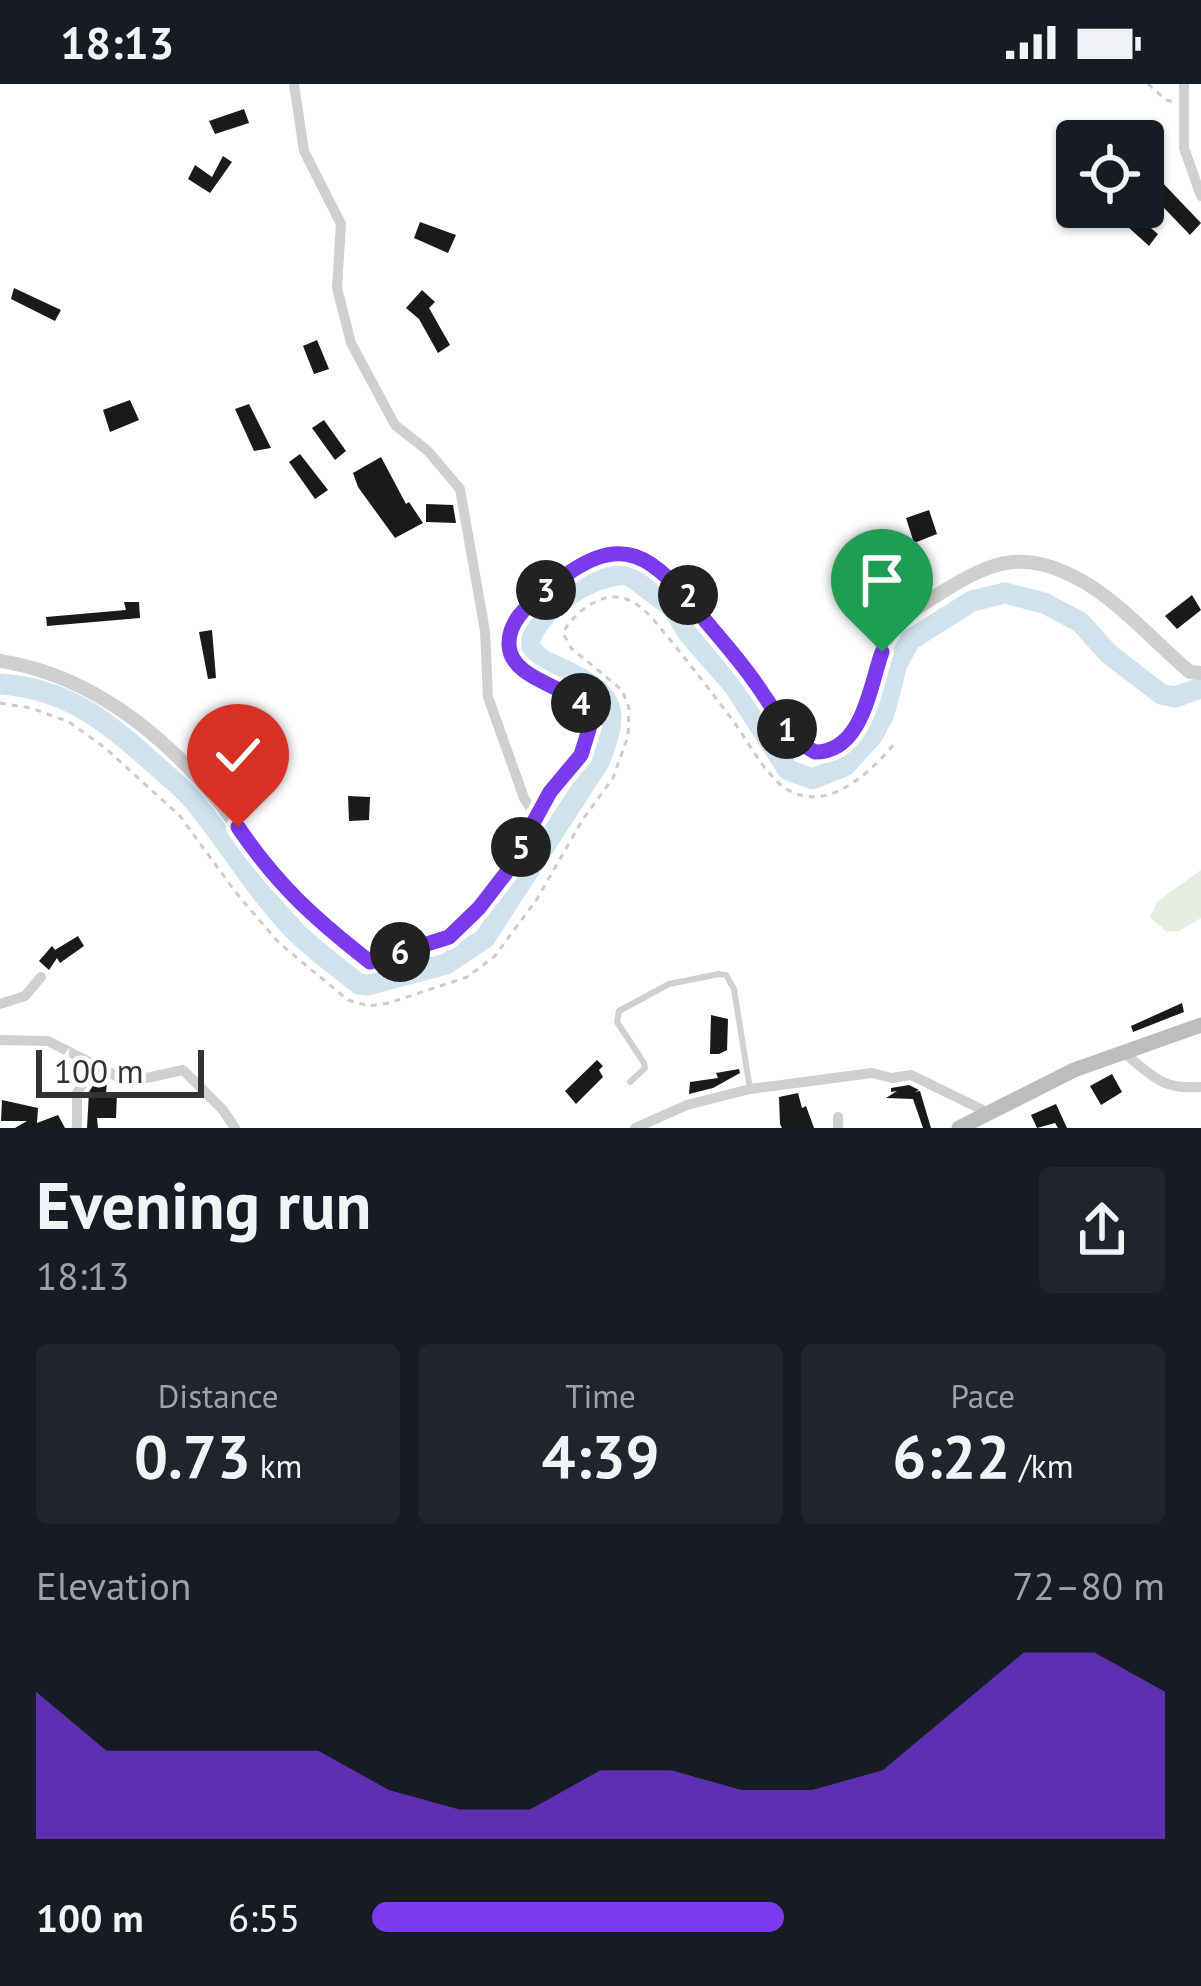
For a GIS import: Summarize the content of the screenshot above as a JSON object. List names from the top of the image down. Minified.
{"scale_bar":"100 m","page":{"status":"18:13","pins":["3","2","4","1","5","6"],"scale":"100 m","heading":["Evening run","18:13"],"stats":[["Distance","0.73 km"],["Time","4:39"],["Pace","6:22 /km"]],"chart":["Elevation","72–80 m"],"list":[{"name":"100 m","note":"6:55"}]}}
